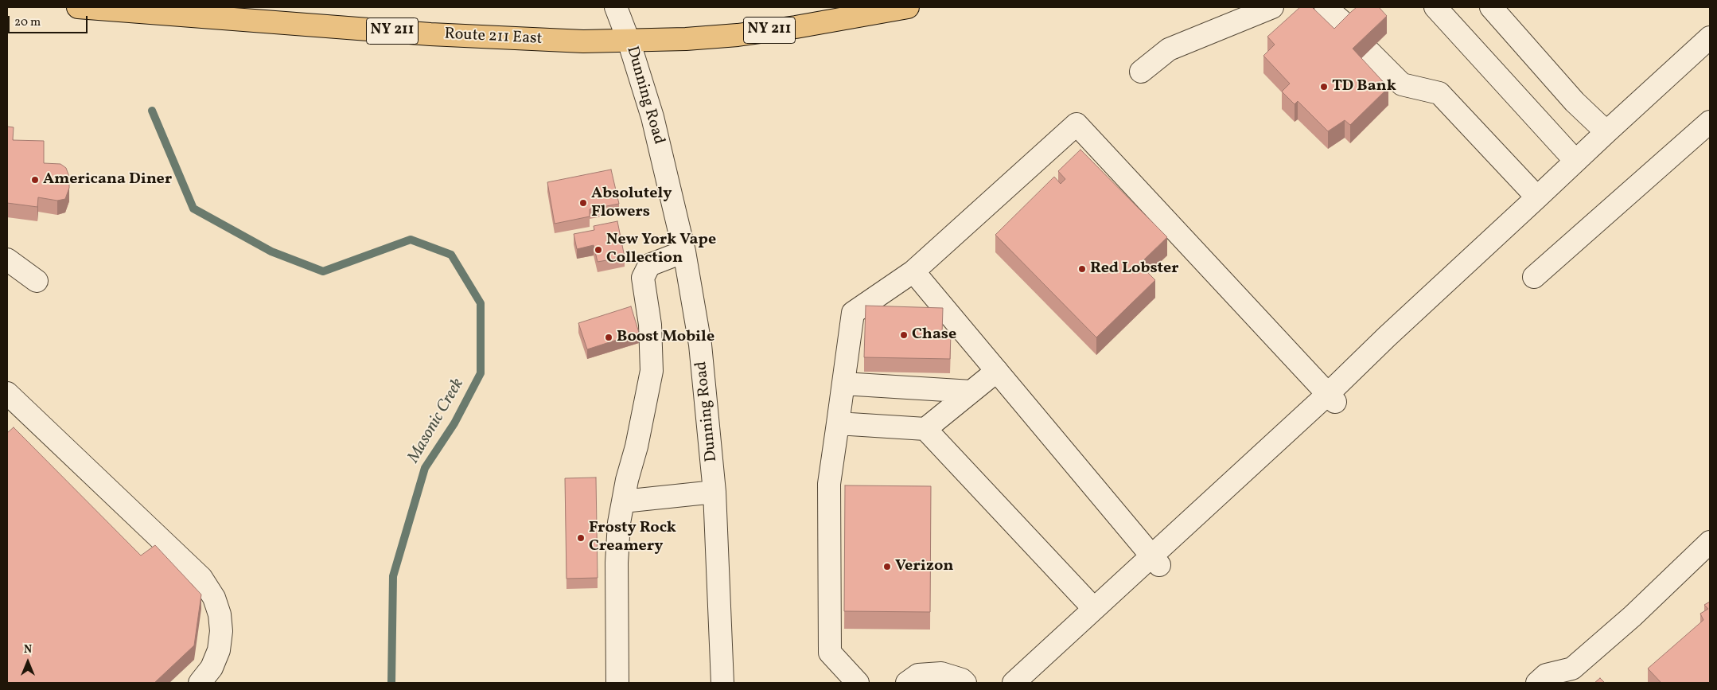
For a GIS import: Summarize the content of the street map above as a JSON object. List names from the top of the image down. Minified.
{"streets":{"main road":["NY 211","Route 211 East"],"street":["Dunning Road"]},"crossings":[["Route 211 East","Dunning Road"]],"water":["Masonic Creek"],"places":["TD Bank","Americana Diner","Absolutely Flowers","New York Vape Collection","Red Lobster","Chase","Boost Mobile","Frosty Rock Creamery","Verizon"],"scale_bar":"20 m","north":"top"}
